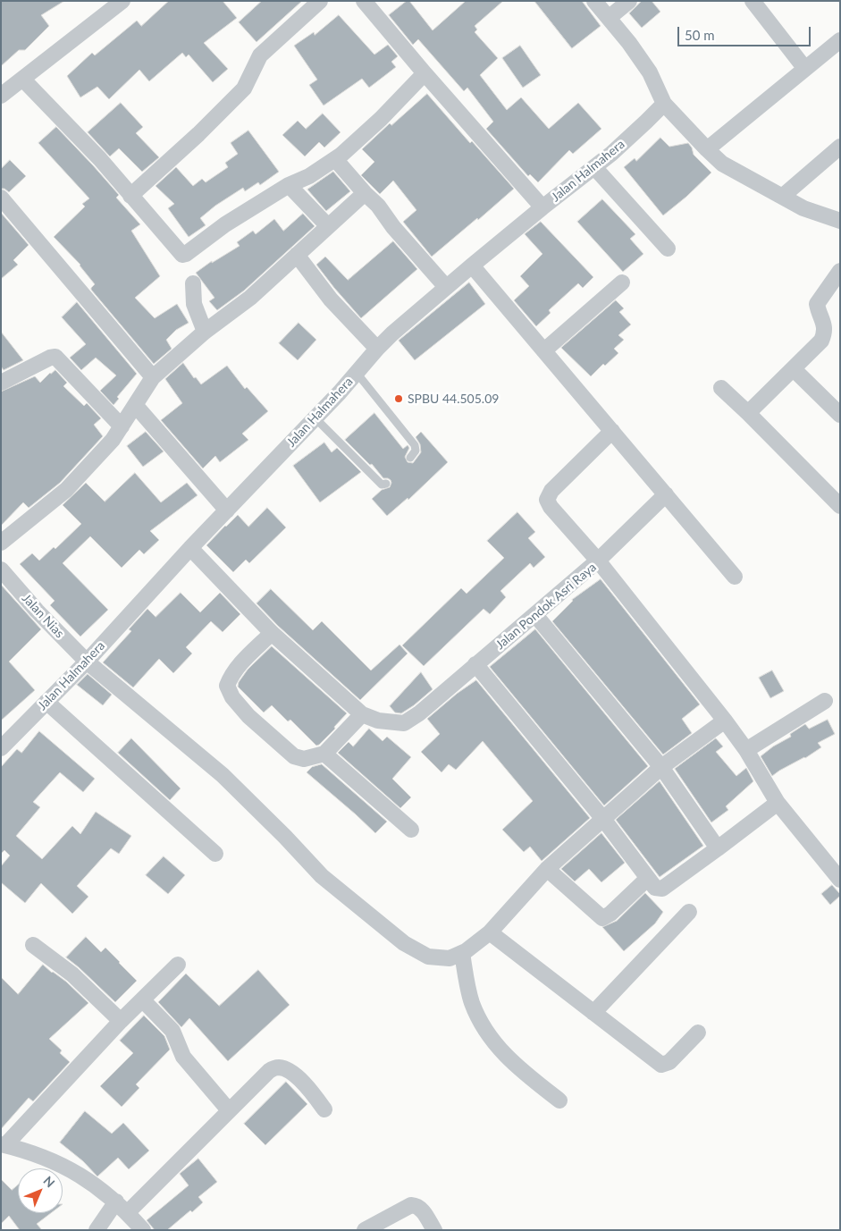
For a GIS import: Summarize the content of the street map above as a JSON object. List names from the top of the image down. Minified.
{"streets":{"street":["Jalan Halmahera","Jalan Pondok Asri Raya","Jalan Nias"]},"crossings":[["Jalan Halmahera","Jalan Pondok Asri Raya"],["Jalan Halmahera","Jalan Nias"]],"places":["SPBU 44.505.09"],"scale_bar":"50 m","north":"top right"}
